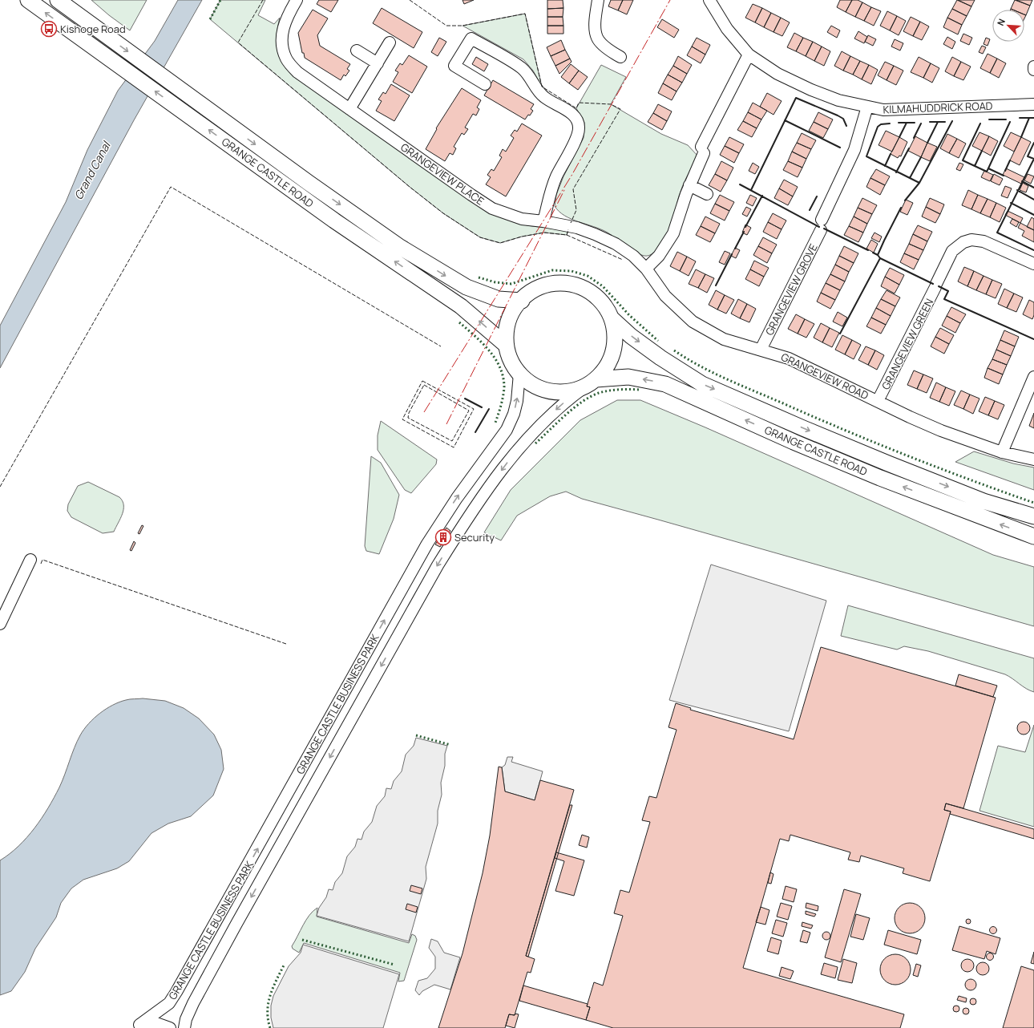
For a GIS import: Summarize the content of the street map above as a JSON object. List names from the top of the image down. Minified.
{"streets":{"main road":["GRANGE CASTLE ROAD"],"street":["KILMAHUDDRICK ROAD","GRANGEVIEW PLACE","GRANGEVIEW GROVE","GRANGEVIEW GREEN","GRANGEVIEW ROAD","GRANGE CASTLE BUSINESS PARK"]},"crossings":[["KILMAHUDDRICK ROAD","GRANGEVIEW GROVE"],["GRANGE CASTLE ROAD","GRANGE CASTLE BUSINESS PARK"],["GRANGEVIEW PLACE","GRANGEVIEW ROAD"],["GRANGEVIEW GROVE","GRANGEVIEW ROAD"],["GRANGEVIEW GREEN","GRANGEVIEW ROAD"]],"water":["Grand Canal"],"places":{"bus stop":["Kishoge Road"],"building":["Security"]},"north":"top left"}
